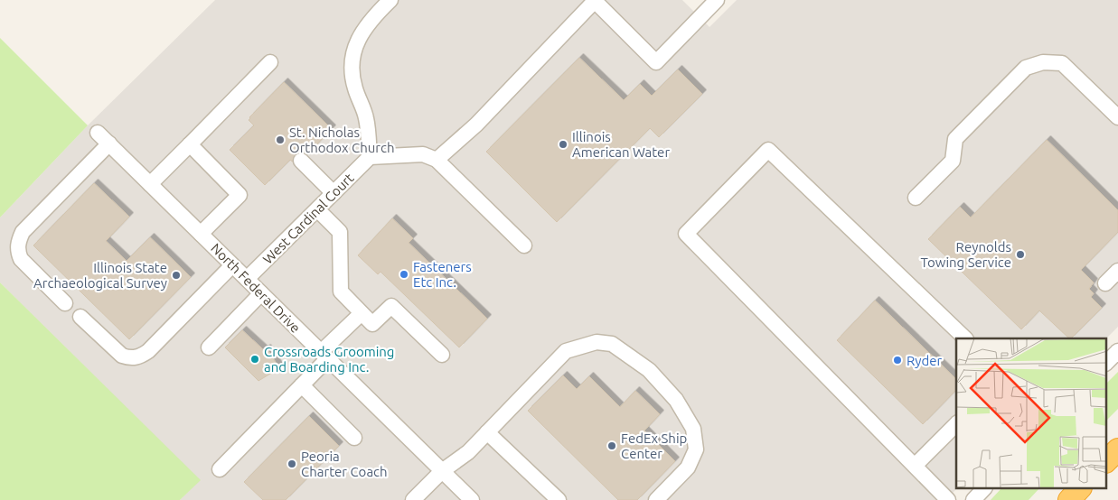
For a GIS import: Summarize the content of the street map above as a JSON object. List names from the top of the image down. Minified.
{"streets":{"street":["West Cardinal Court","North Federal Drive"]},"crossings":[["West Cardinal Court","North Federal Drive"]],"places":["St. Nicholas Orthodox Church","Illinois American Water","Reynolds Towing Service","Fasteners Etc Inc.","Illinois State Archaeological Survey","Crossroads Grooming and Boarding Inc.","Ryder","FedEx Ship Center","Peoria Charter Coach"]}
